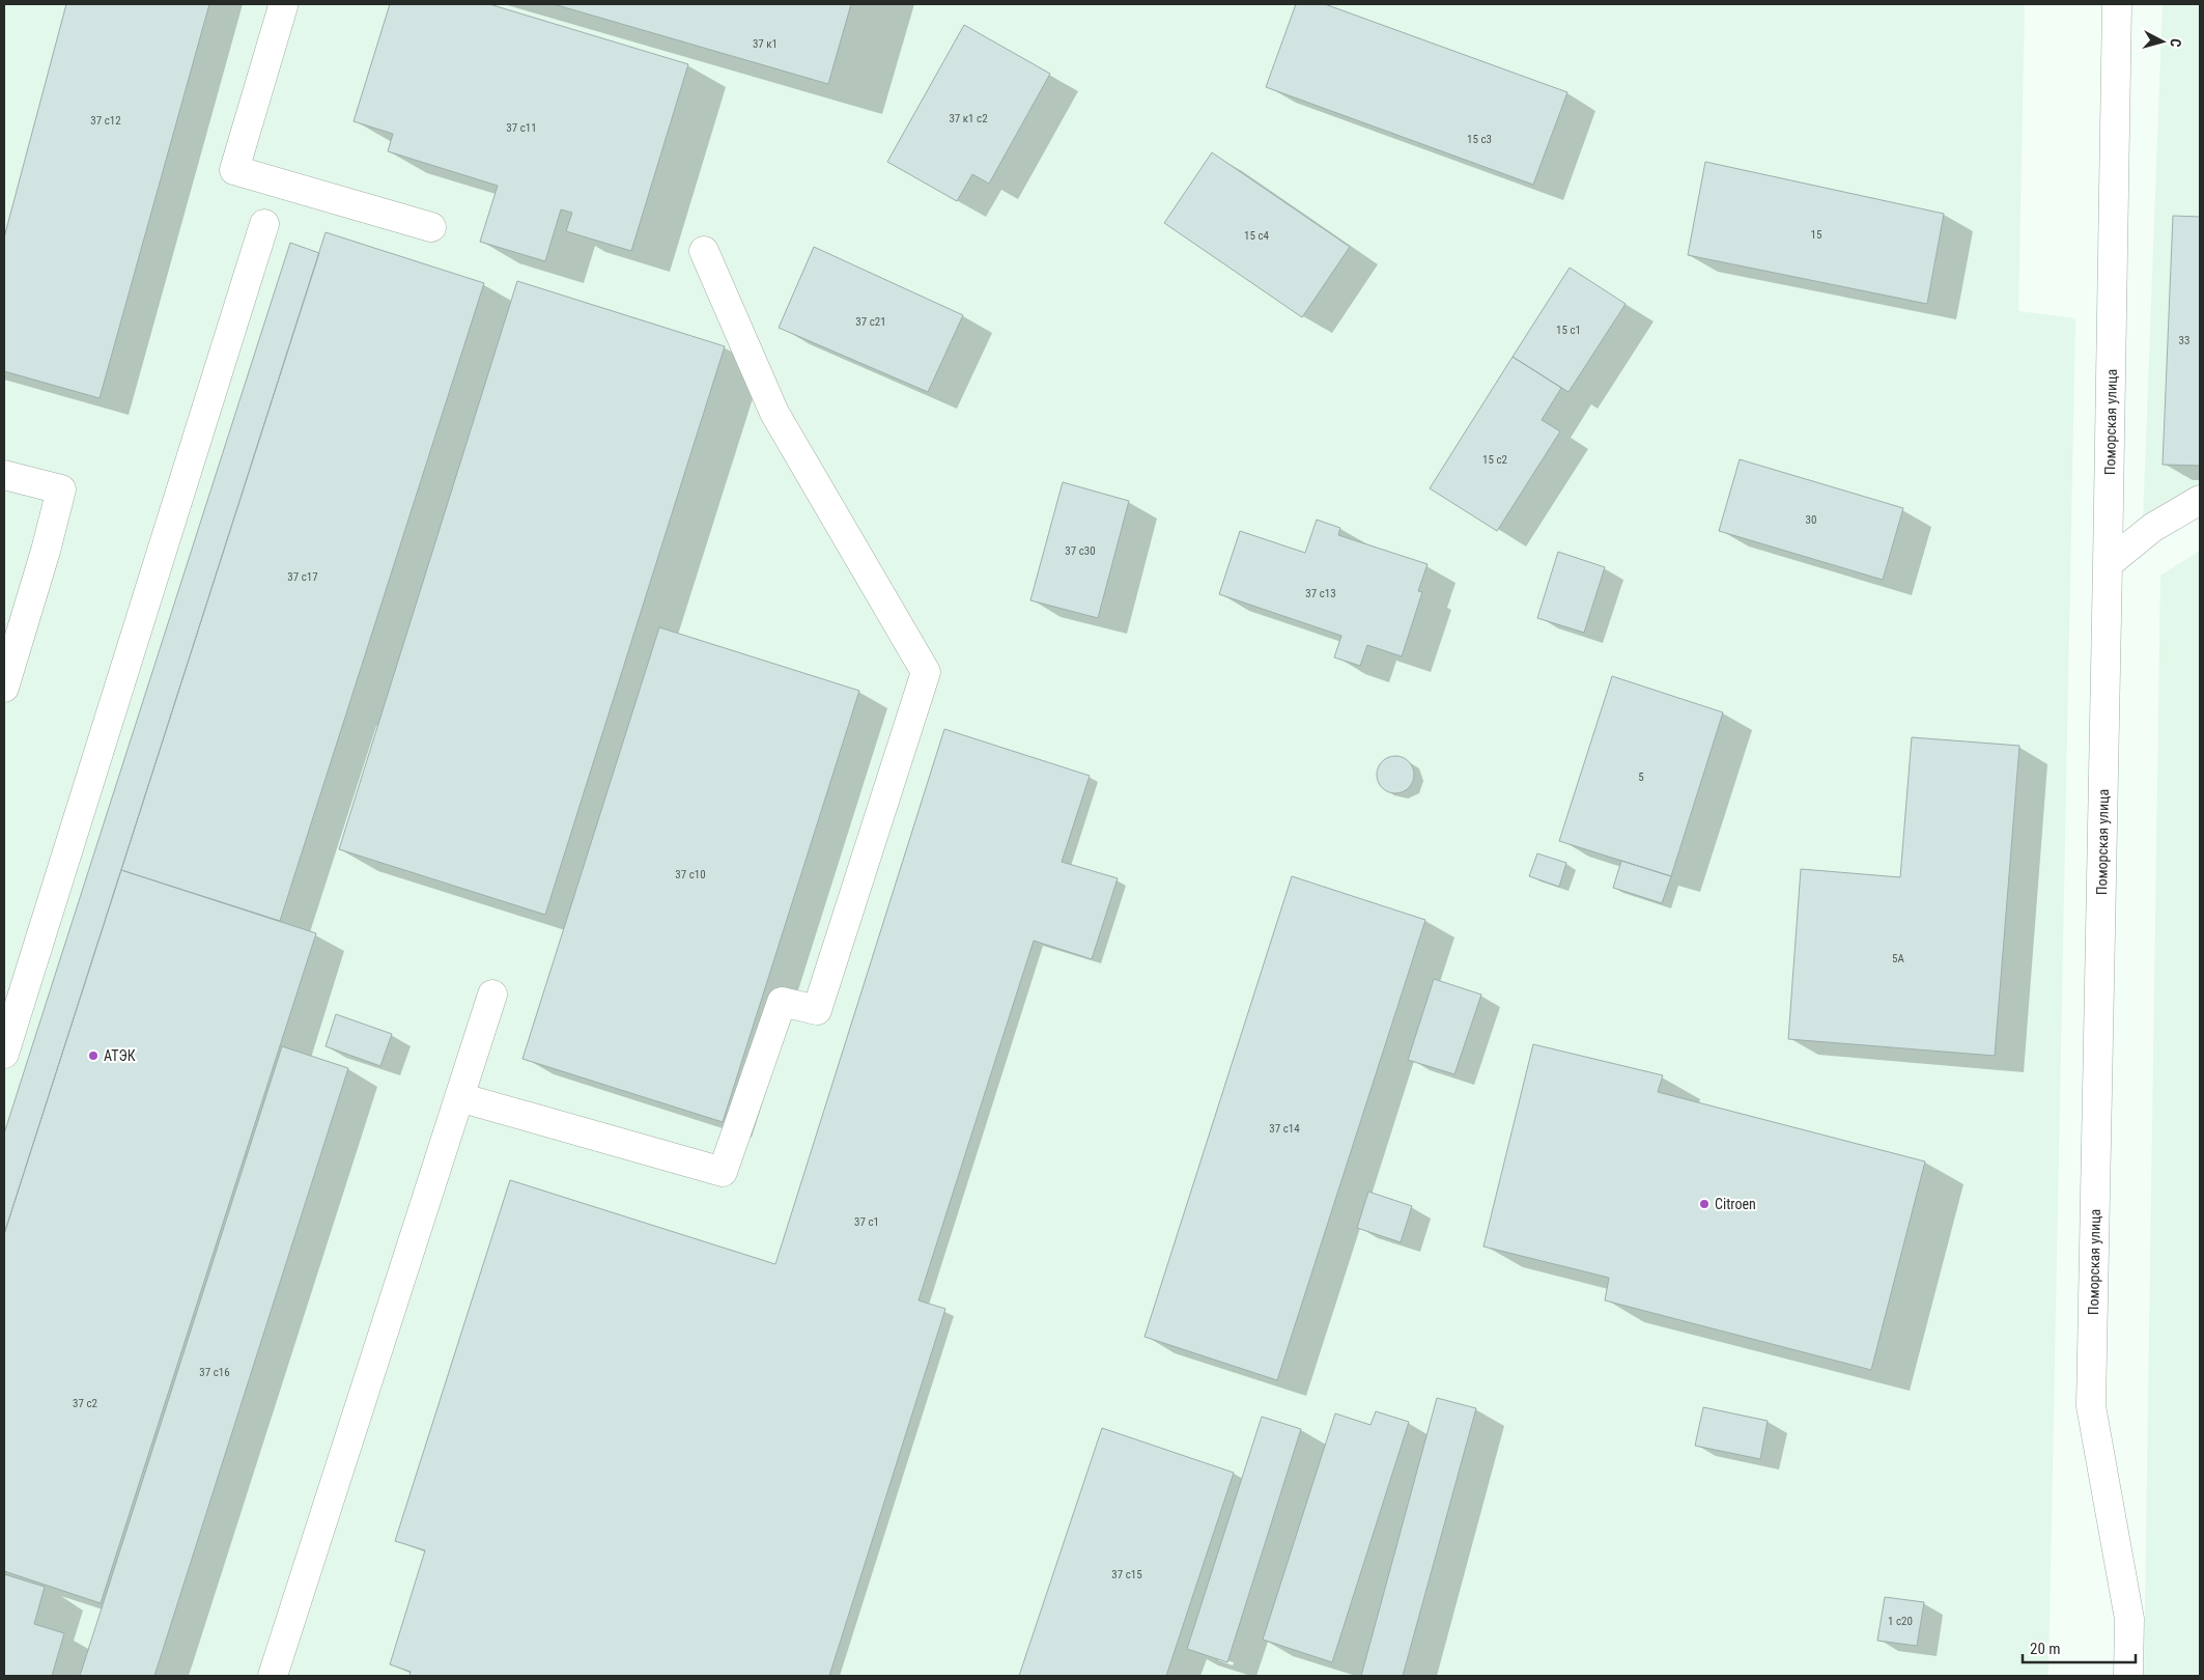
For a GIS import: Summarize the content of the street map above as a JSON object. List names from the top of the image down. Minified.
{"streets":{"street":["Поморская улица"]},"places":["АТЭК","Citroen"],"house_numbers":["37 к1","37 к1 с2","37 c12","37 с11","15 с3","15","15 с4","37 с21","15 с1","33","15 с2","30","37 с30","37 с17","37 с13","5","37 с10","5А","37 с14","37 с1","37 с16","37 с2","37 с15","1 с20"],"scale_bar":"20 m","north":"right"}
